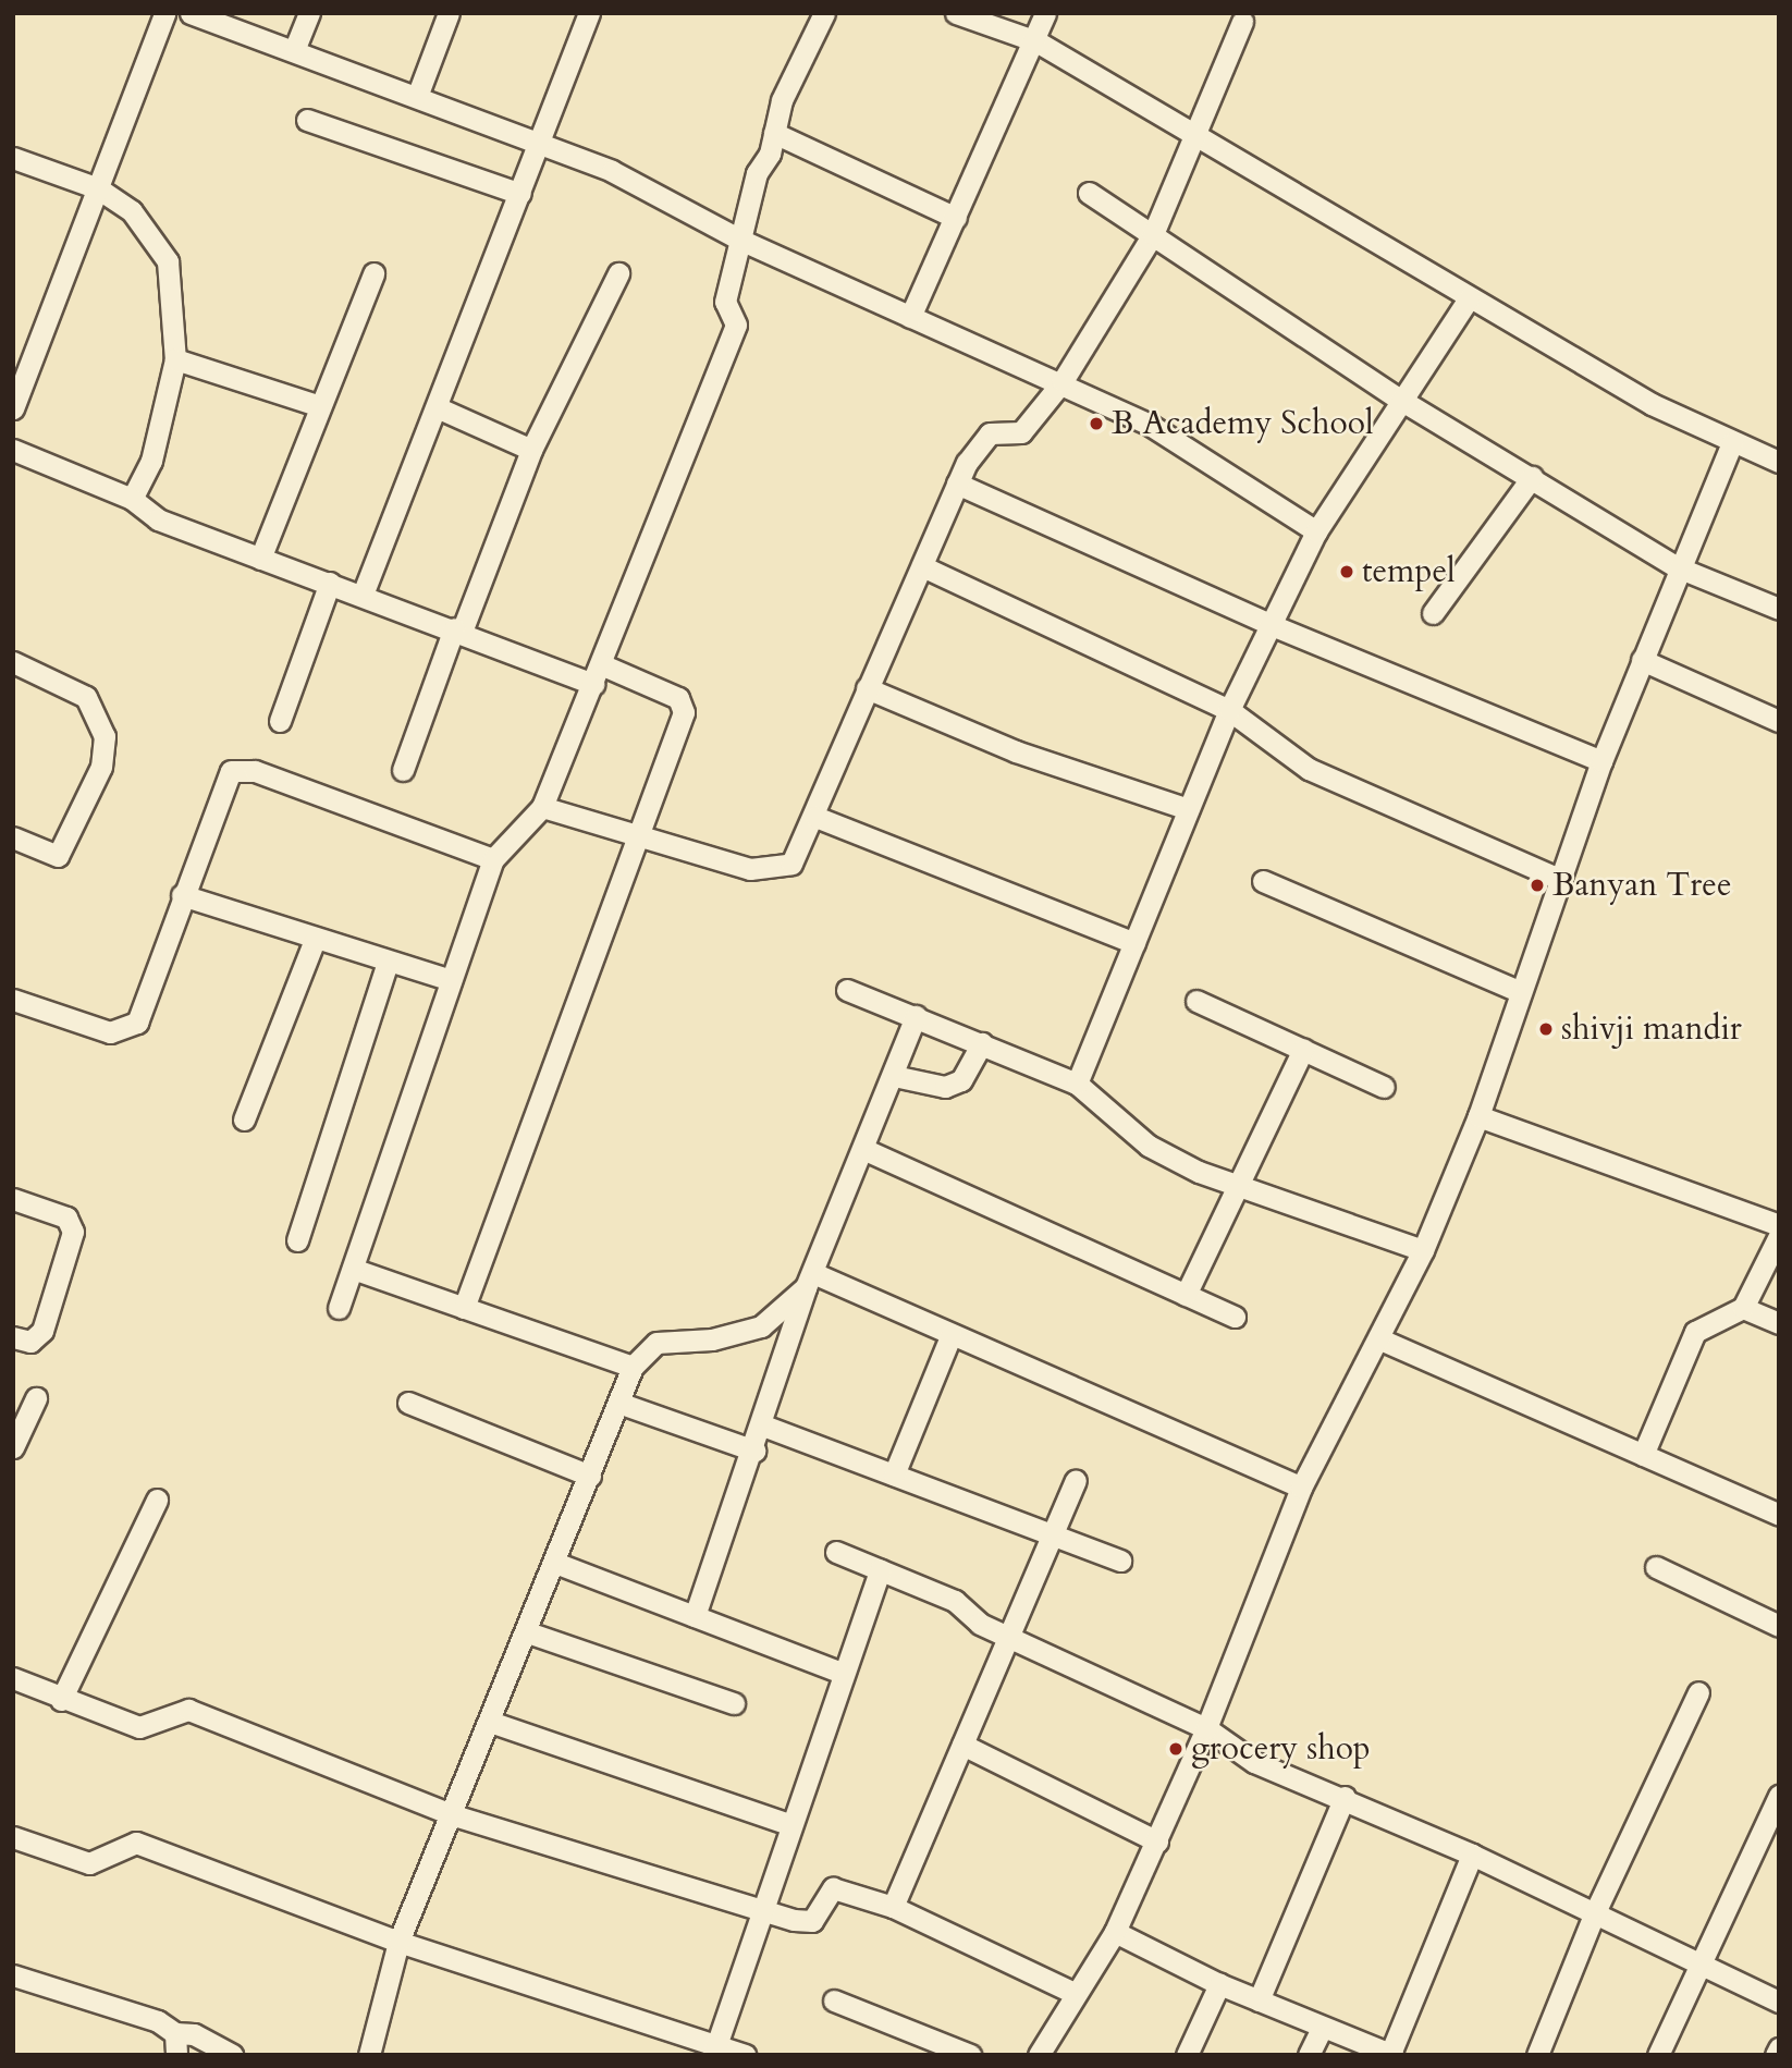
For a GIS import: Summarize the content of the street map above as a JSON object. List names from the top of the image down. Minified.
{"places":["B Academy School","tempel","Banyan Tree","shivji mandir","grocery shop"]}
